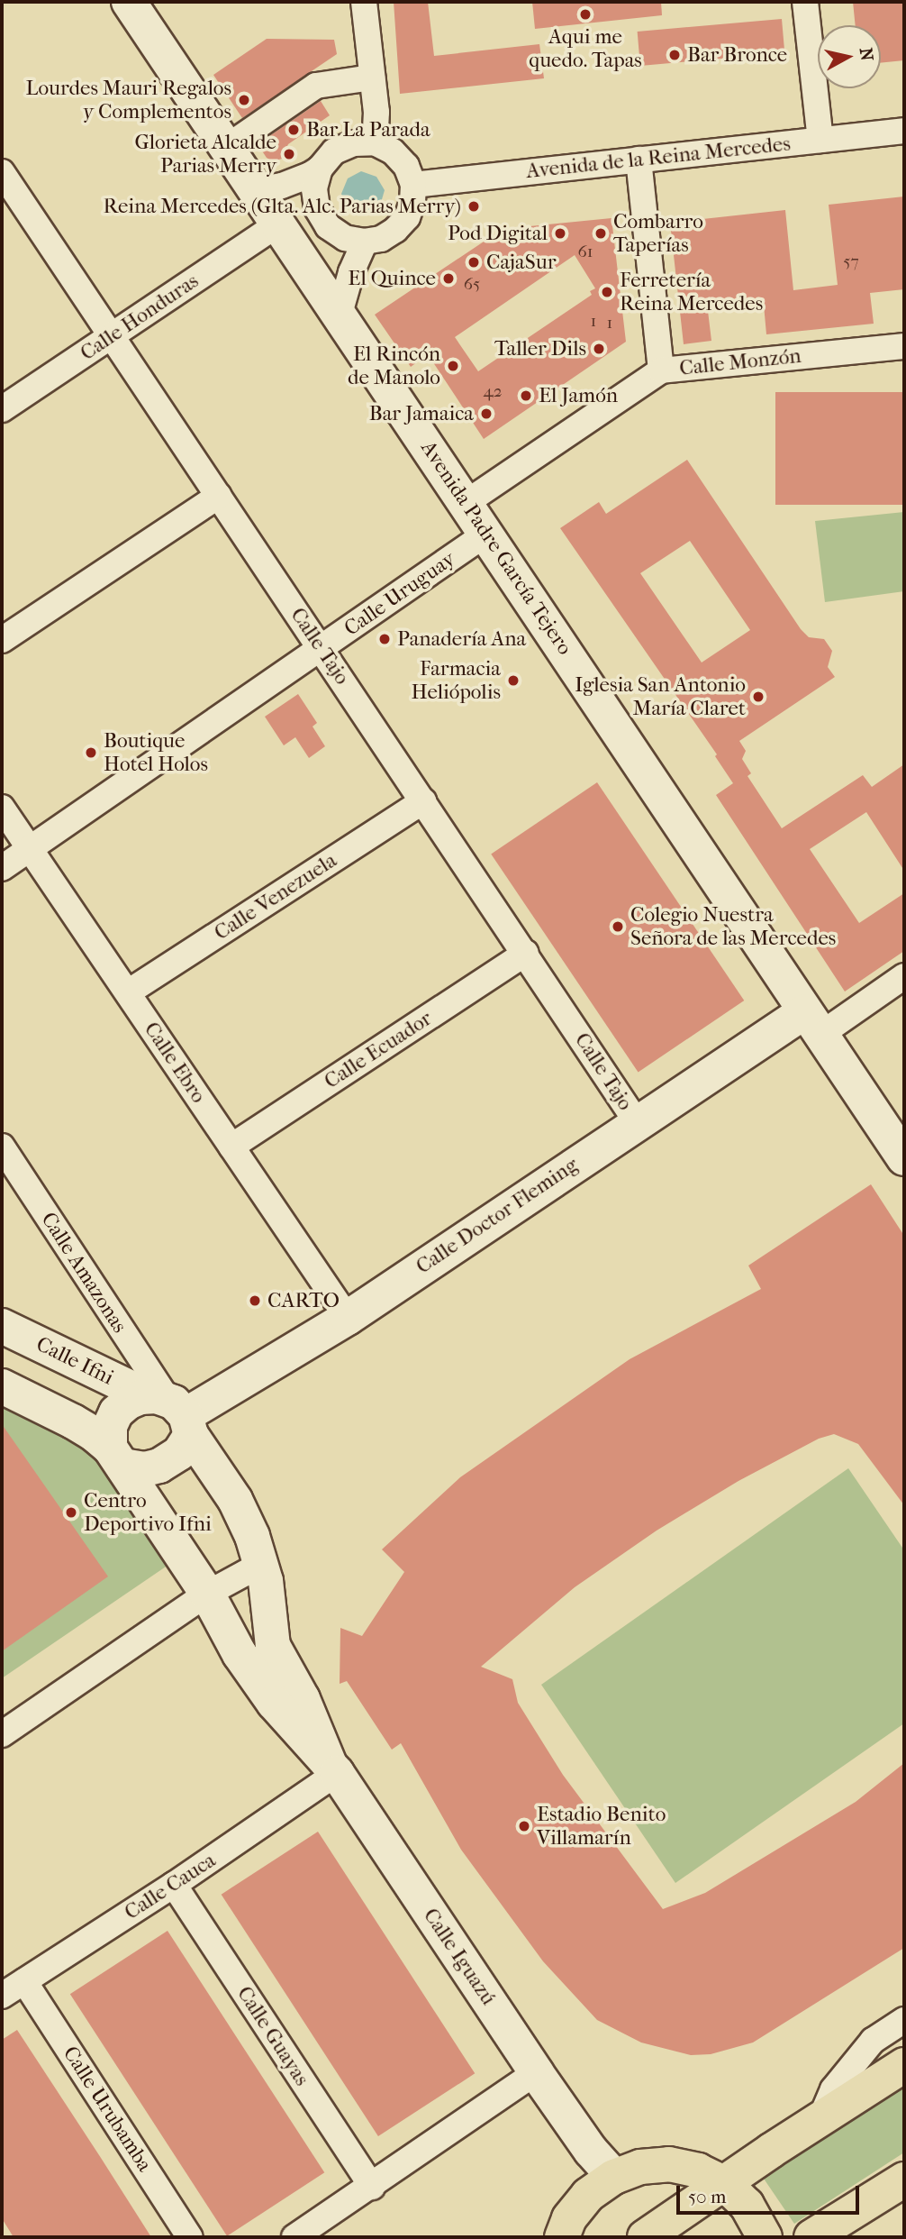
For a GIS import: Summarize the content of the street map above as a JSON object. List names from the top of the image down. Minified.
{"streets":{"street":["Avenida de la Reina Mercedes","Calle Honduras","Calle Monzón","Avenida Padre García Tejero","Calle Uruguay","Calle Tajo","Calle Venezuela","Calle Ecuador","Calle Ebro","Calle Doctor Fleming","Calle Amazonas","Calle Ifni","Calle Cauca","Calle Iguazú","Calle Guayas","Calle Urubamba"]},"crossings":[["Calle Honduras","Avenida Padre García Tejero"],["Calle Honduras","Calle Tajo"],["Calle Monzón","Avenida Padre García Tejero"],["Avenida Padre García Tejero","Calle Uruguay"],["Avenida Padre García Tejero","Calle Doctor Fleming"],["Calle Uruguay","Calle Tajo"],["Calle Uruguay","Calle Ebro"],["Calle Tajo","Calle Venezuela"],["Calle Tajo","Calle Ecuador"],["Calle Tajo","Calle Doctor Fleming"],["Calle Venezuela","Calle Ebro"],["Calle Ecuador","Calle Ebro"],["Calle Ebro","Calle Doctor Fleming"],["Calle Doctor Fleming","Calle Amazonas"],["Calle Doctor Fleming","Calle Ifni"],["Calle Doctor Fleming","Calle Iguazú"],["Calle Amazonas","Calle Ifni"],["Calle Amazonas","Calle Iguazú"],["Calle Ifni","Calle Iguazú"],["Calle Cauca","Calle Iguazú"],["Calle Cauca","Calle Guayas"],["Calle Cauca","Calle Urubamba"]],"places":["Aqui me quedo. Tapas","Bar Bronce","Lourdes Mauri Regalos y Complementos","Bar La Parada","Glorieta Alcalde Parias Merry","Reina Mercedes (Glta. Alc. Parias Merry)","Pod Digital","Combarro Taperías","CajaSur","El Quince","Ferretería Reina Mercedes","Taller Dils","El Rincón de Manolo","El Jamón","Bar Jamaica","Panadería Ana","Farmacia Heliópolis","Iglesia San Antonio María Claret","Boutique Hotel Holos","Colegio Nuestra Señora de las Mercedes","CARTO","Centro Deportivo Ifni","Estadio Benito Villamarín"],"house_numbers":["61","57","65","1","1","42"],"scale_bar":"50 m","north":"right"}
